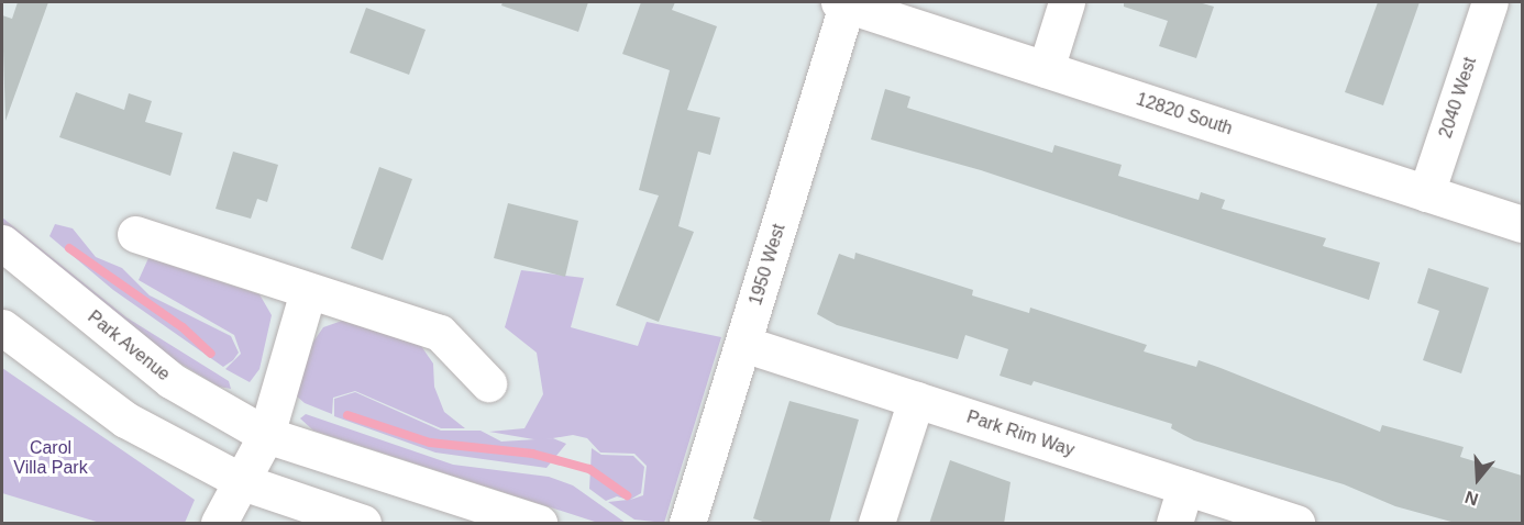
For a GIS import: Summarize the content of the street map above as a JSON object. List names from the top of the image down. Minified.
{"streets":{"street":["2040 West","12820 South","1950 West","Park Avenue","Park Rim Way"]},"crossings":[["2040 West","12820 South"],["12820 South","1950 West"],["1950 West","Park Rim Way"]],"parks":["Carol Villa Park"],"north":"bottom"}
